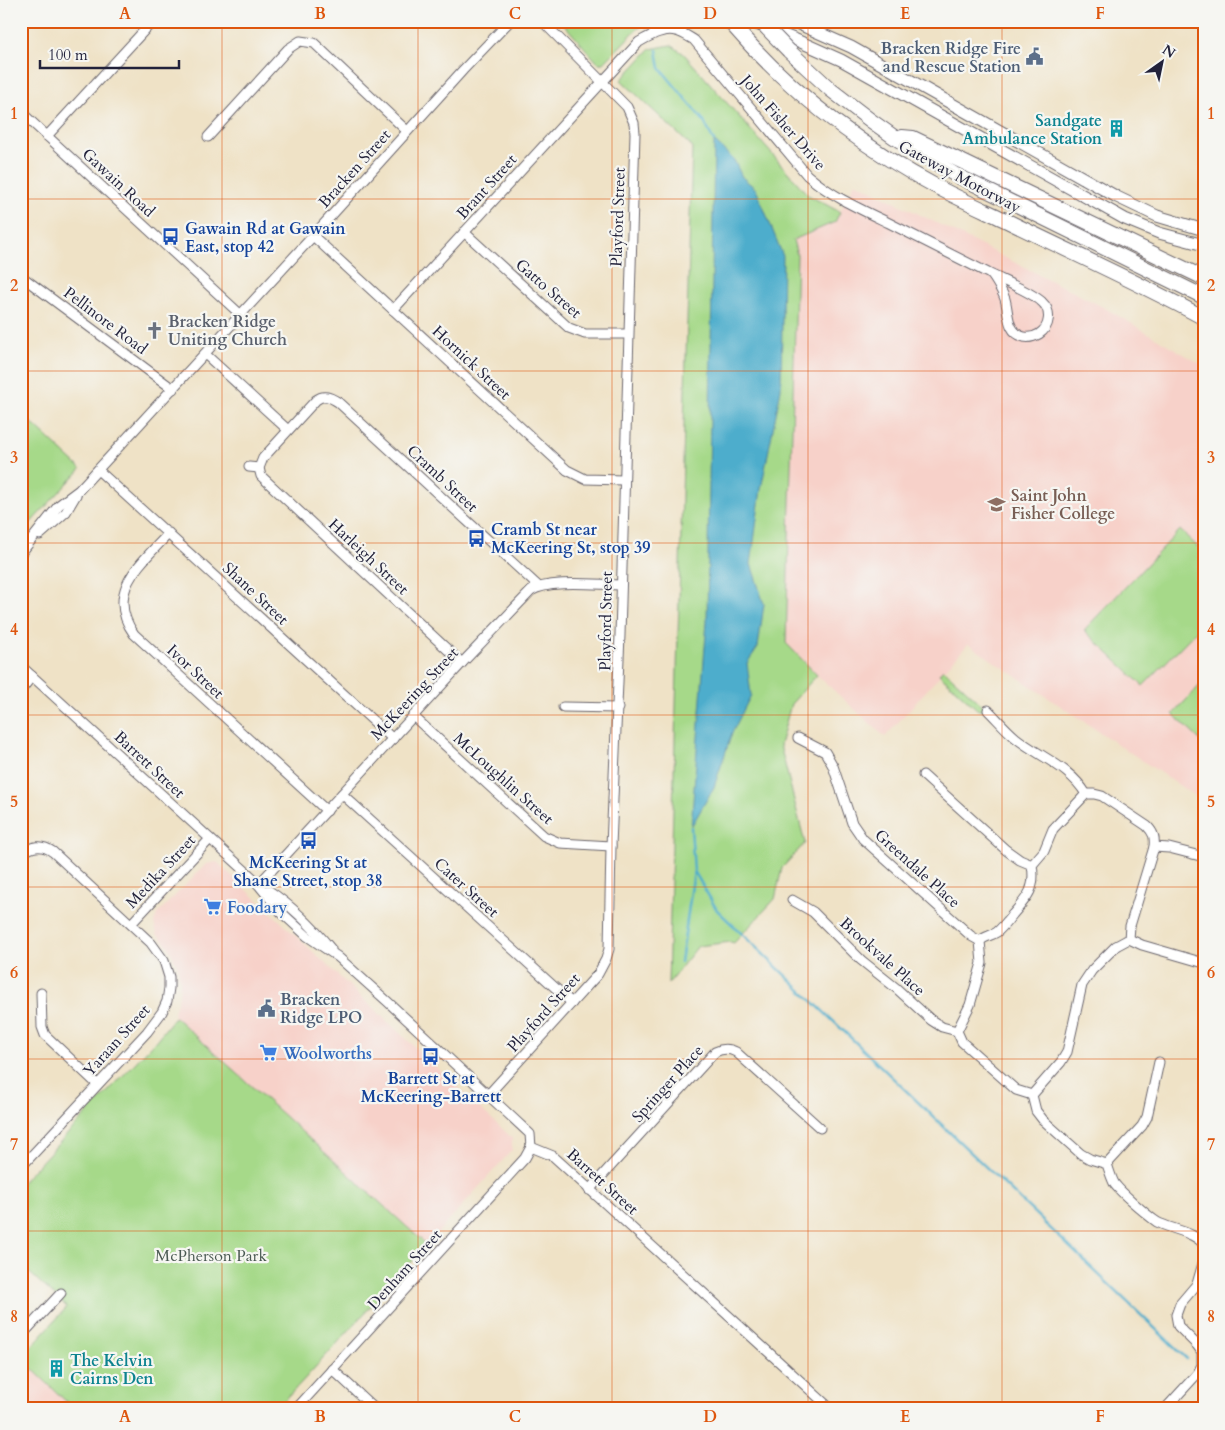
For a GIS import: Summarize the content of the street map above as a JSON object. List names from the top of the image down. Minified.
{"streets":{"highway":["Gateway Motorway"],"street":["John Fisher Drive","Bracken Street","Gawain Road","Brant Street","Playford Street","Gatto Street","Pellinore Road","Hornick Street","Cramb Street","Harleigh Street","Shane Street","Ivor Street","McKeering Street","Barrett Street","McLoughlin Street","Greendale Place","Medika Street","Cater Street","Brookvale Place","Yaraan Street","Springer Place","Denham Street"]},"crossings":[["John Fisher Drive","Brant Street"],["John Fisher Drive","Playford Street"],["Bracken Street","Gawain Road"],["Bracken Street","Pellinore Road"],["Bracken Street","Hornick Street"],["Bracken Street","Shane Street"],["Brant Street","Playford Street"],["Brant Street","Gatto Street"],["Brant Street","Hornick Street"],["Playford Street","Gatto Street"],["Playford Street","Hornick Street"],["Playford Street","Barrett Street"],["Playford Street","McLoughlin Street"],["Playford Street","Cater Street"],["Cramb Street","McKeering Street"],["Harleigh Street","McKeering Street"],["Shane Street","Ivor Street"],["Shane Street","McKeering Street"],["Ivor Street","McKeering Street"],["McKeering Street","Barrett Street"],["McKeering Street","McLoughlin Street"],["McKeering Street","Cater Street"],["Barrett Street","Medika Street"],["Barrett Street","Springer Place"],["Barrett Street","Denham Street"],["Medika Street","Yaraan Street"]],"parks":["McPherson Park"],"places":{"public building":["Bracken Ridge Fire and Rescue Station","Bracken Ridge LPO"],"building":["Sandgate Ambulance Station","The Kelvin Cairns Den"],"bus stop":["Gawain Rd at Gawain East, stop 42","Cramb St near McKeering St, stop 39","McKeering St at Shane Street, stop 38","Barrett St at McKeering-Barrett"],"church":["Bracken Ridge Uniting Church"],"school or university":["Saint John Fisher College"],"supermarket":["Foodary","Woolworths"]},"scale_bar":"100 m","north":"top right","grid":{"columns":["A","B","C","D","E","F"],"rows":["1","2","3","4","5","6","7","8"]}}
